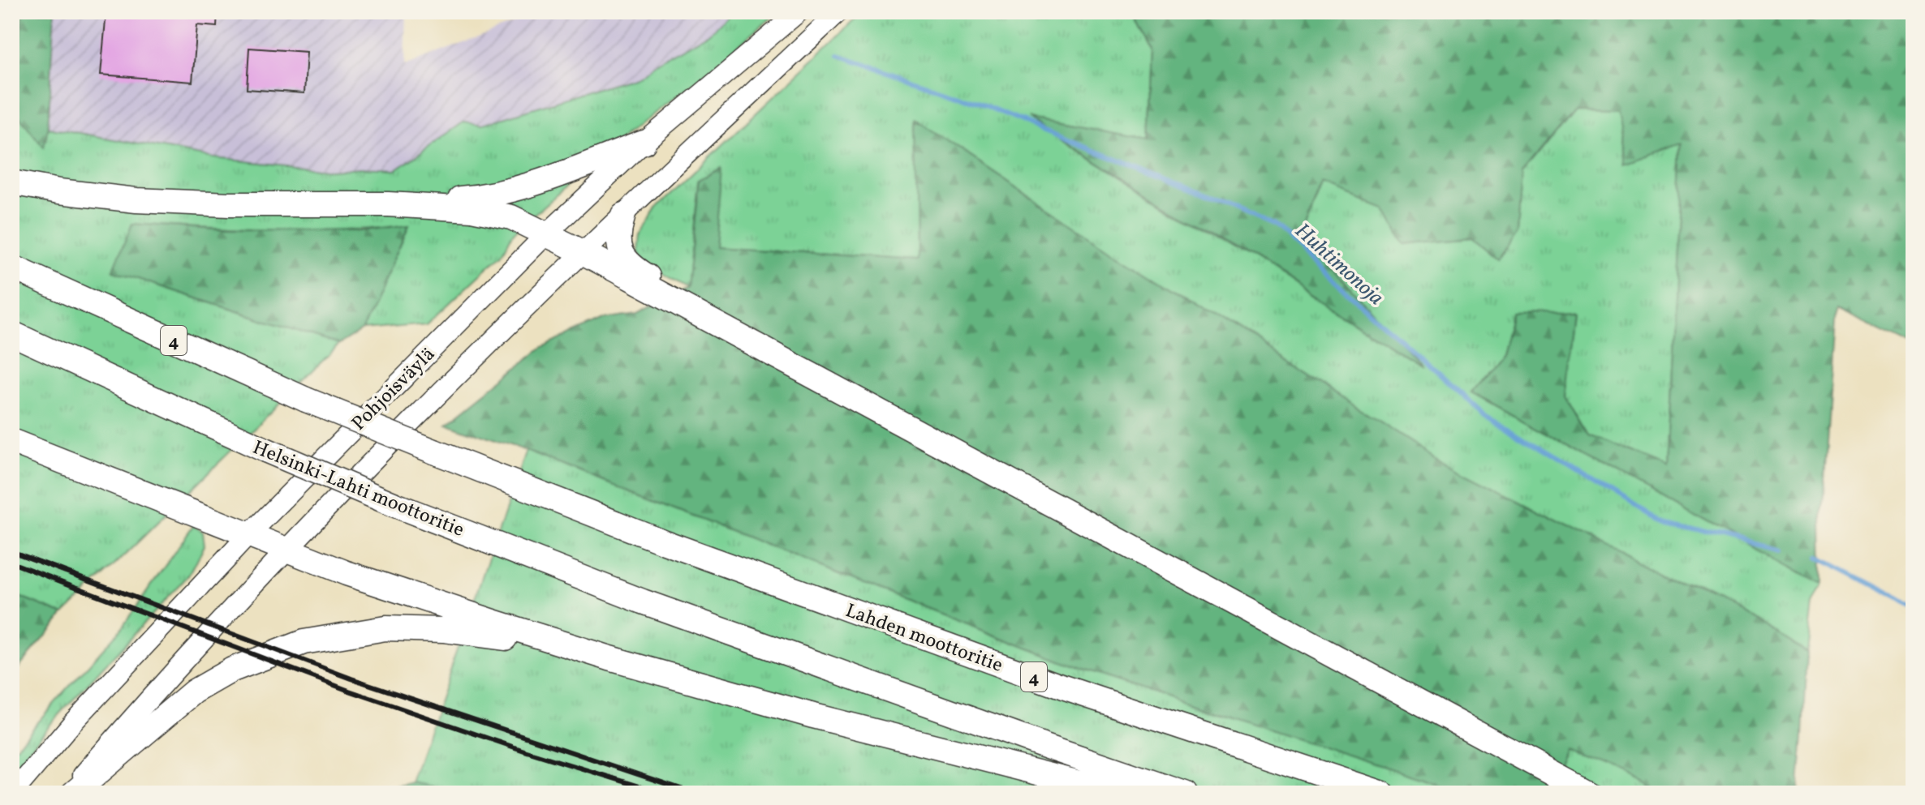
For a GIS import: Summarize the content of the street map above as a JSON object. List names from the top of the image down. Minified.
{"streets":{"highway":["4","Helsinki-Lahti moottoritie","Lahden moottoritie"],"main road":["Pohjoisväylä"]},"water":["Huhtimonoja"]}
